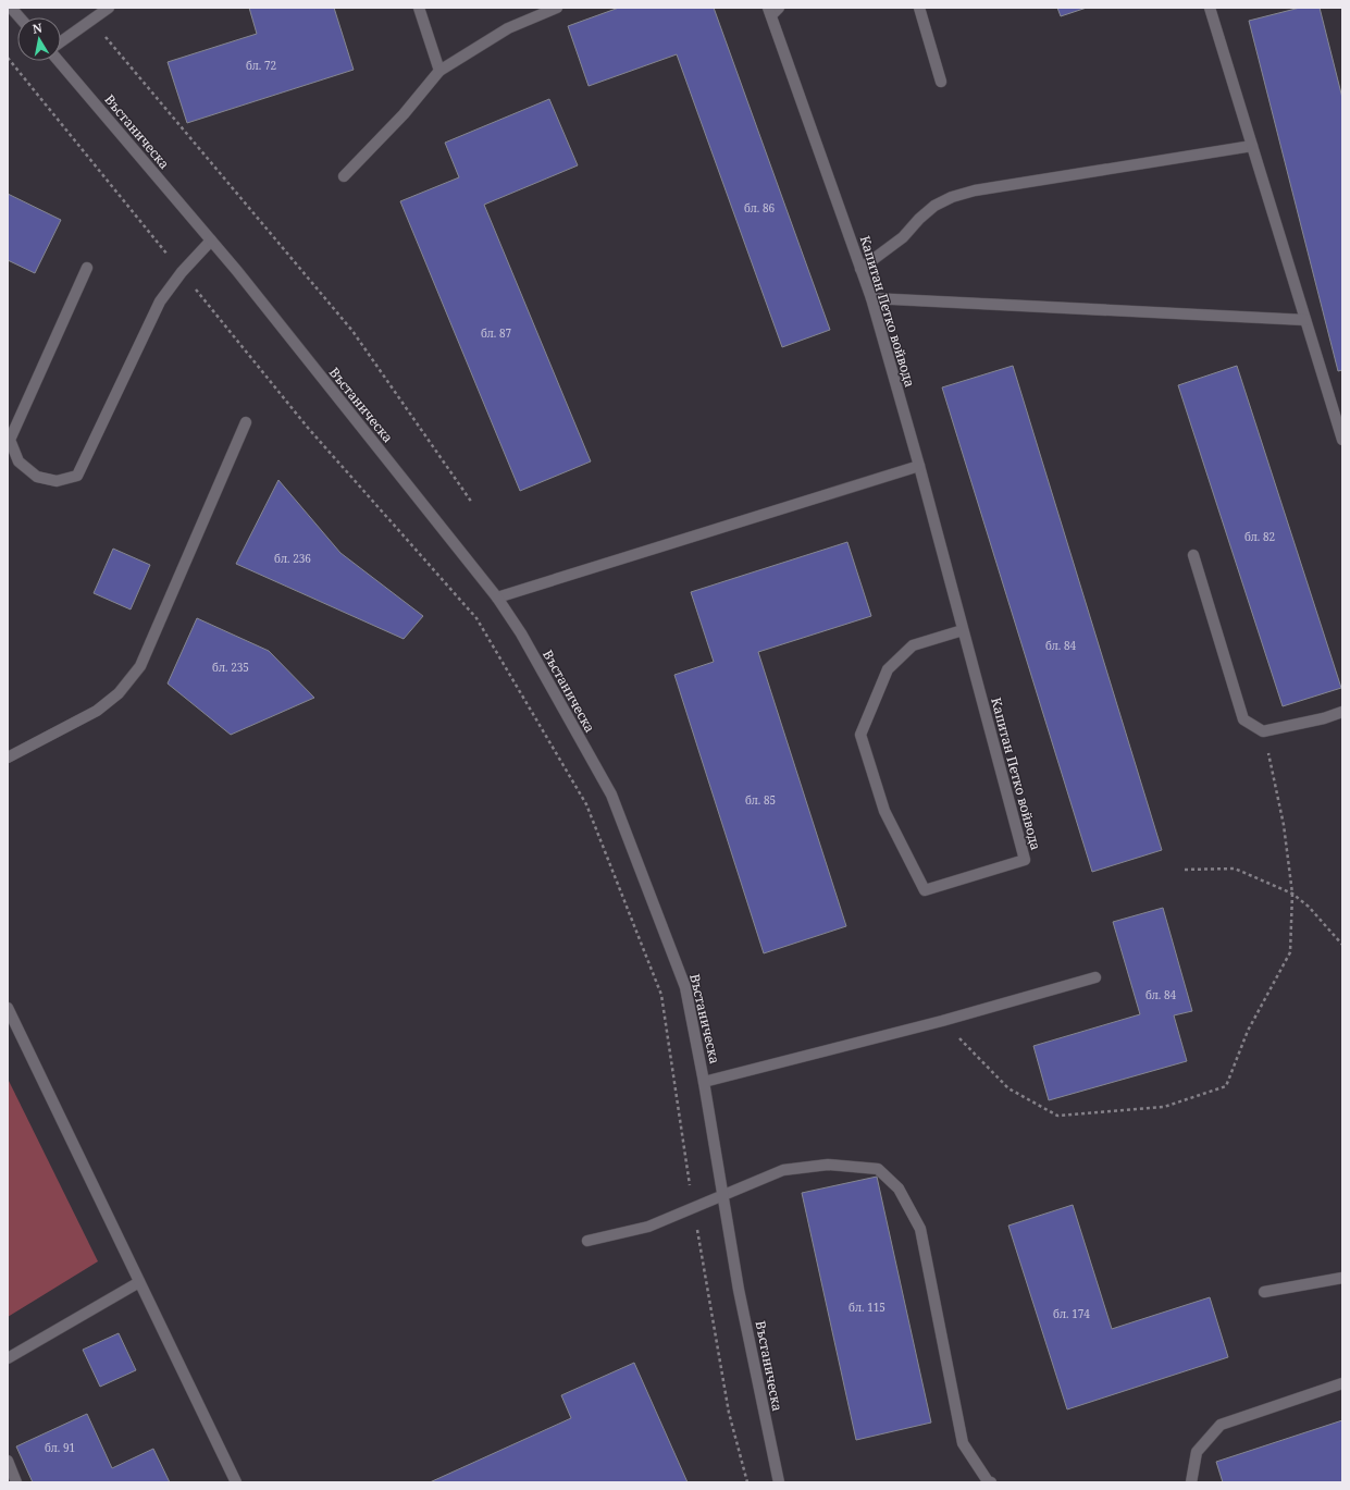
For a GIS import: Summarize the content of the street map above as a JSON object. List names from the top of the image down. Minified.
{"streets":{"street":["Въстаническа","Капитан Петко войвода"]},"house_numbers":["бл. 72","бл. 86","бл. 87","бл. 82","бл. 236","бл. 84","бл. 235","бл. 85","бл. 84","бл. 115","бл. 174","бл. 91"],"north":"top"}
